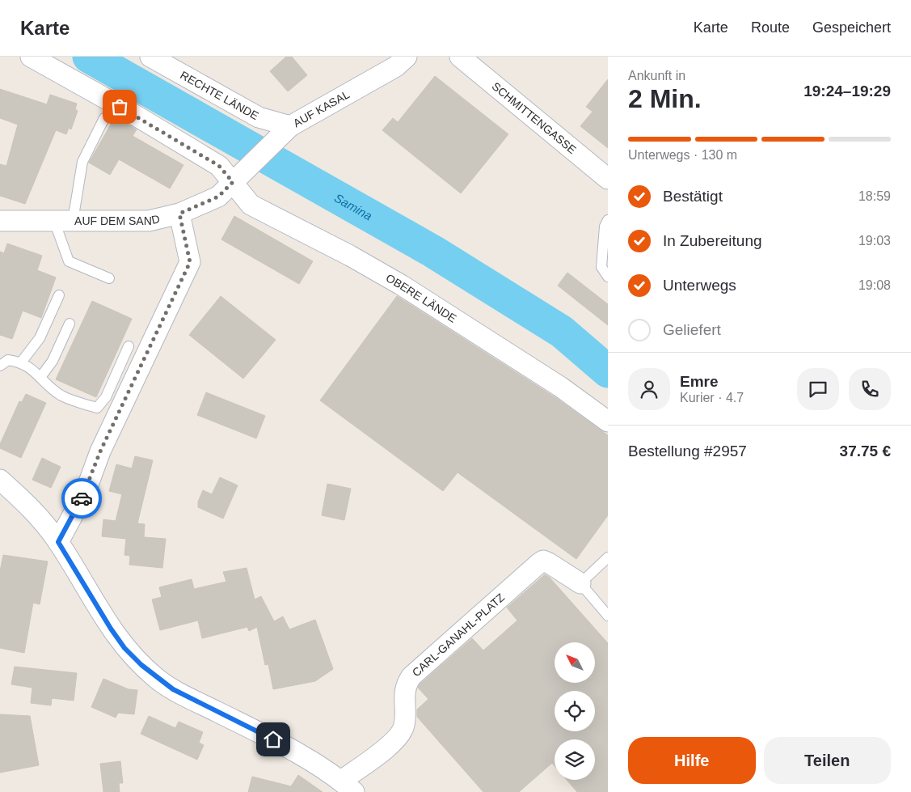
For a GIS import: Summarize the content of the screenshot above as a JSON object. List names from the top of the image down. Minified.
{"streets":{"street":["RECHTE LÄNDE","AUF KASAL","SCHMITTENGASSE","AUF DEM SAND","OBERE LÄNDE","CARL-GANAHL-PLATZ"]},"crossings":[["RECHTE LÄNDE","AUF KASAL"],["AUF KASAL","AUF DEM SAND"],["AUF KASAL","OBERE LÄNDE"],["AUF DEM SAND","OBERE LÄNDE"]],"water":["Samina"],"north":"top left","page":{"header":"Karte","nav":["Karte","Route","Gespeichert"],"heading":["2 Min.","Ankunft in","19:24–19:29"],"panel":["Emre","Kurier · 4.7","Bestellung #2957","37.75 €"],"bar":"Unterwegs · 130 m","list":[["Bestätigt","18:59"],["In Zubereitung","19:03"],["Unterwegs","19:08"],"Geliefert"],"buttons":["Hilfe","Teilen"]}}
